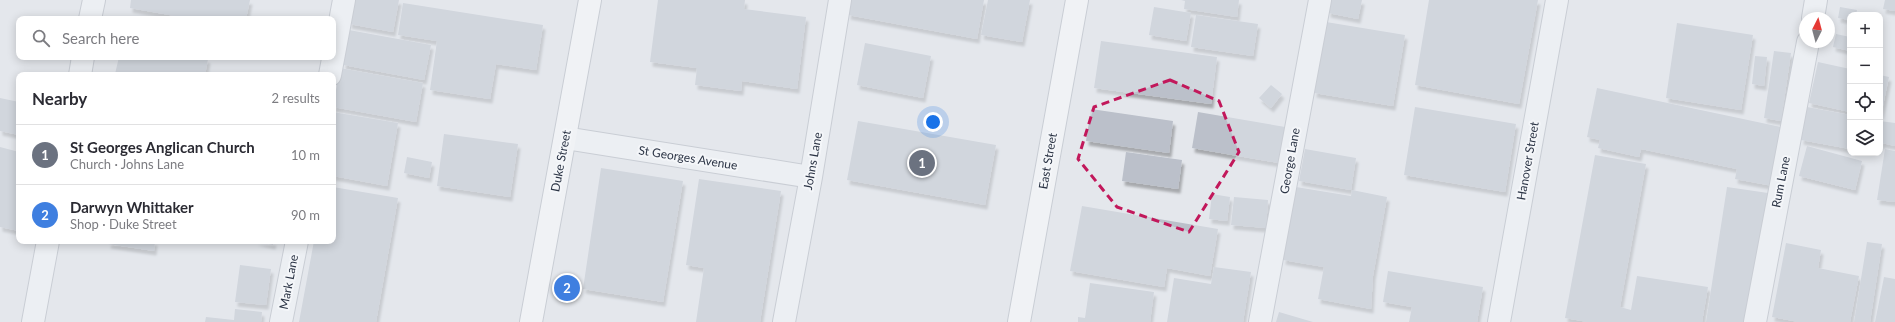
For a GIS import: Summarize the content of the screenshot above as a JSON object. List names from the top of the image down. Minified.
{"streets":{"main road":["Duke Street","East Street"],"street":["St Georges Avenue","Johns Lane","George Lane","Hanover Street","Rum Lane","Mark Lane"]},"crossings":[["St Georges Avenue","Duke Street"],["St Georges Avenue","Johns Lane"]],"north":"top","page":{"map_buttons":["+","−"],"search":"Search here","heading":["Nearby","2 results"],"list":[{"mark":"1","name":"St Georges Anglican Church","note":"Church · Johns Lane","value":"10 m"},{"mark":"2","name":"Darwyn Whittaker","note":"Shop · Duke Street","value":"90 m"}],"pins":["1","2"]}}
